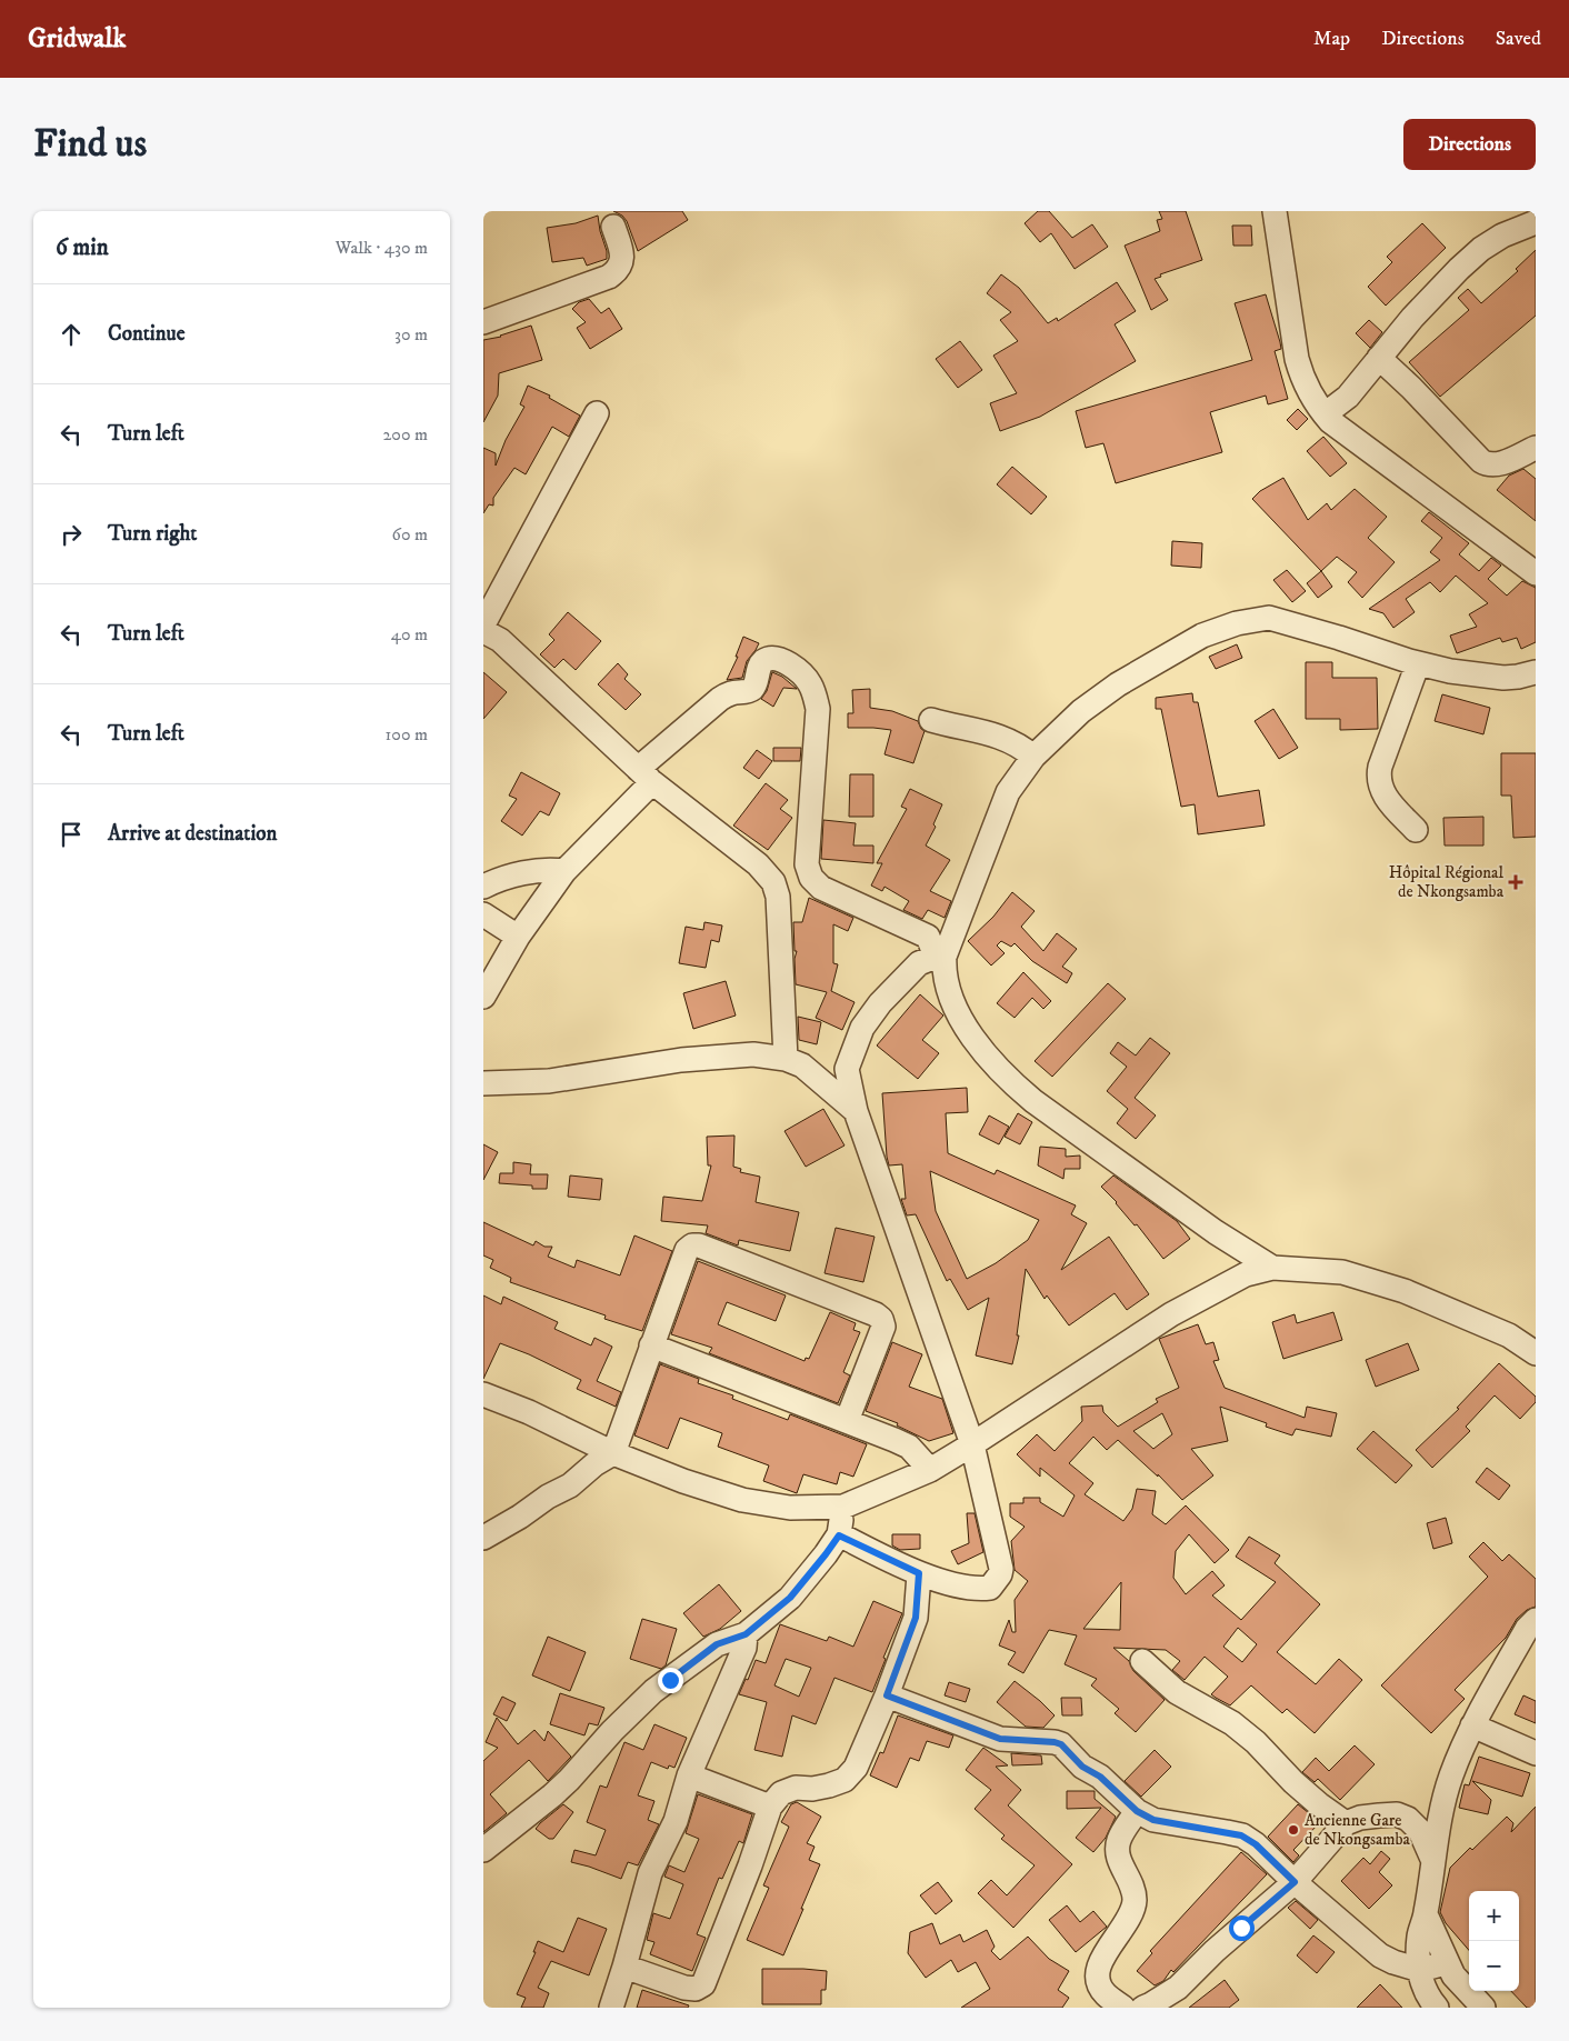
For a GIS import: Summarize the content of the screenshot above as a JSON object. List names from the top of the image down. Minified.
{"places":{"health":["Hôpital Régional de Nkongsamba"],"other":["Ancienne Gare de Nkongsamba"]},"page":{"header":"Gridwalk","nav":["Map","Directions","Saved"],"buttons":"Directions","title":"Find us","heading":["6 min","Walk · 430 m"],"list":[["Continue","30 m"],["Turn left","200 m"],["Turn right","60 m"],["Turn left","40 m"],["Turn left","100 m"],"Arrive at destination"],"map_buttons":["+","−"]}}
